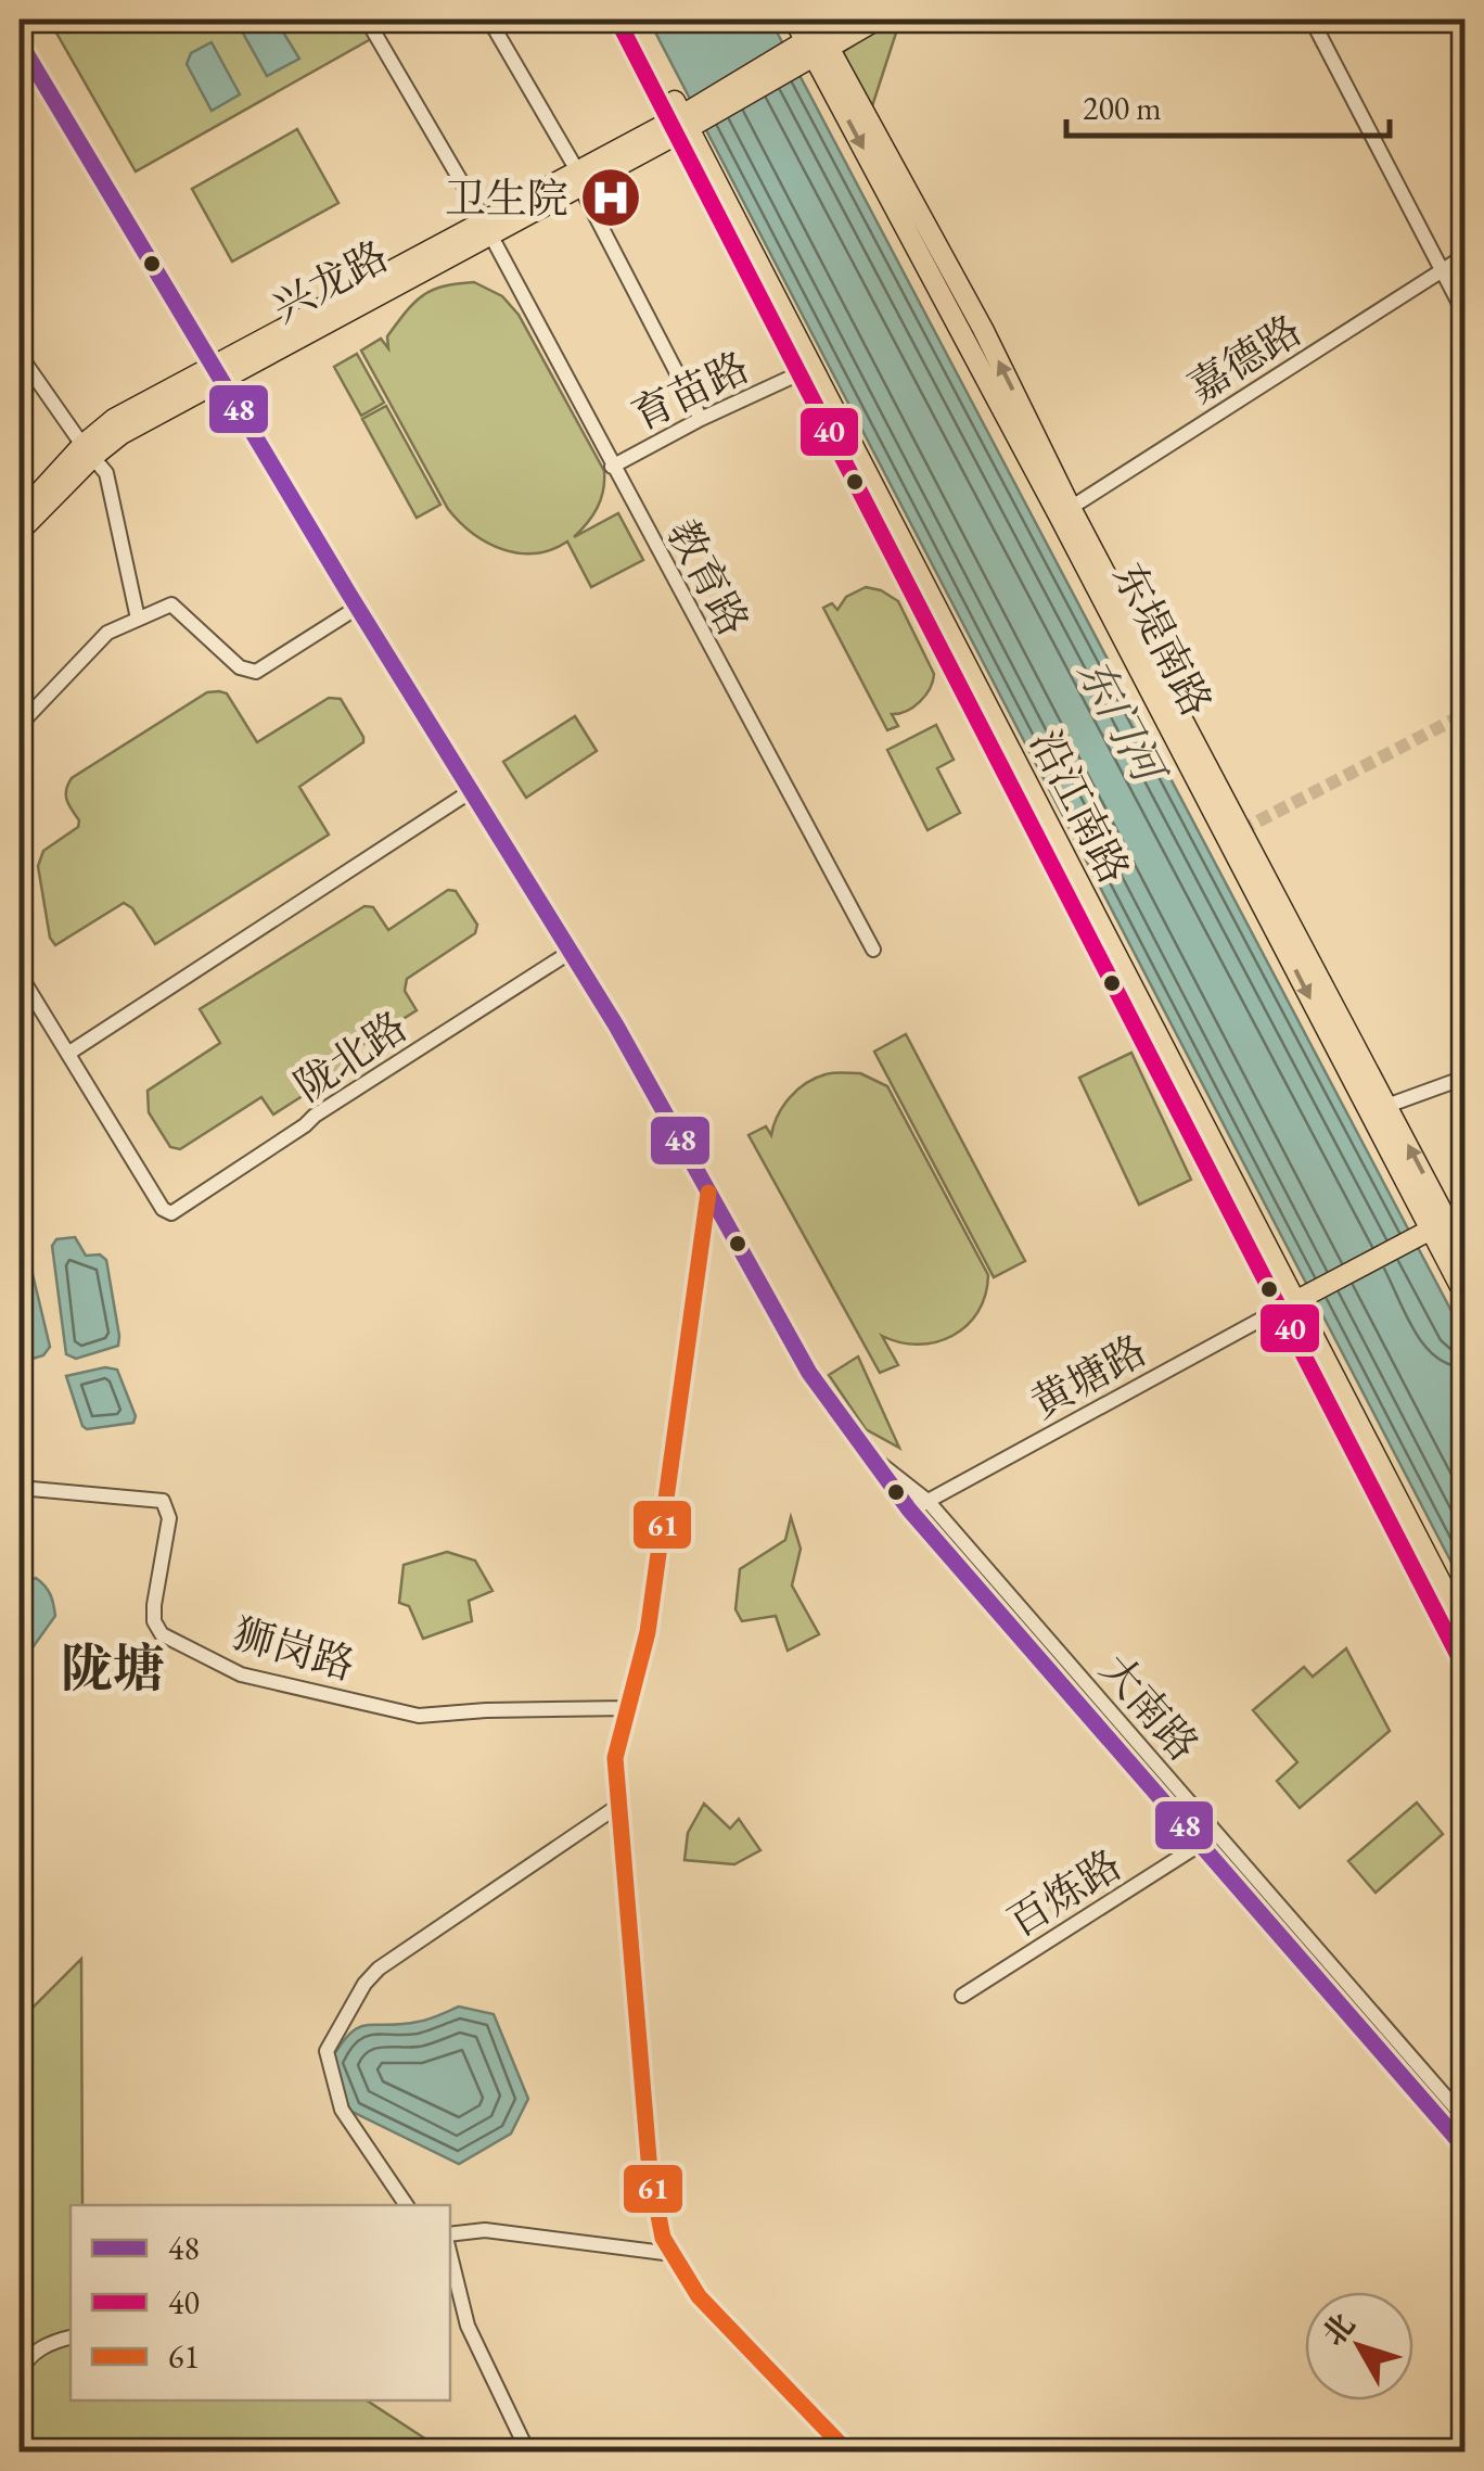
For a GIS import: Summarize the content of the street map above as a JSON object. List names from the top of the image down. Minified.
{"streets":{"main road":["兴龙路","东堤南路","沿江南路"],"street":["嘉德路","育苗路","教育路","陇北路","黄塘路","狮岗路","大南路","百炼路"]},"crossings":[["兴龙路","教育路"],["兴龙路","东堤南路"],["兴龙路","沿江南路"],["兴龙路","大南路"],["嘉德路","东堤南路"],["育苗路","教育路"],["育苗路","沿江南路"],["沿江南路","黄塘路"],["陇北路","大南路"],["黄塘路","大南路"],["大南路","百炼路"]],"districts":["陇塘"],"water":["东门河"],"places":{"hospital":["卫生院"]},"lines":["transit line 40","transit line 48","transit line 61"],"legend":["48","40","61"],"scale_bar":"200 m","north":"top left"}
